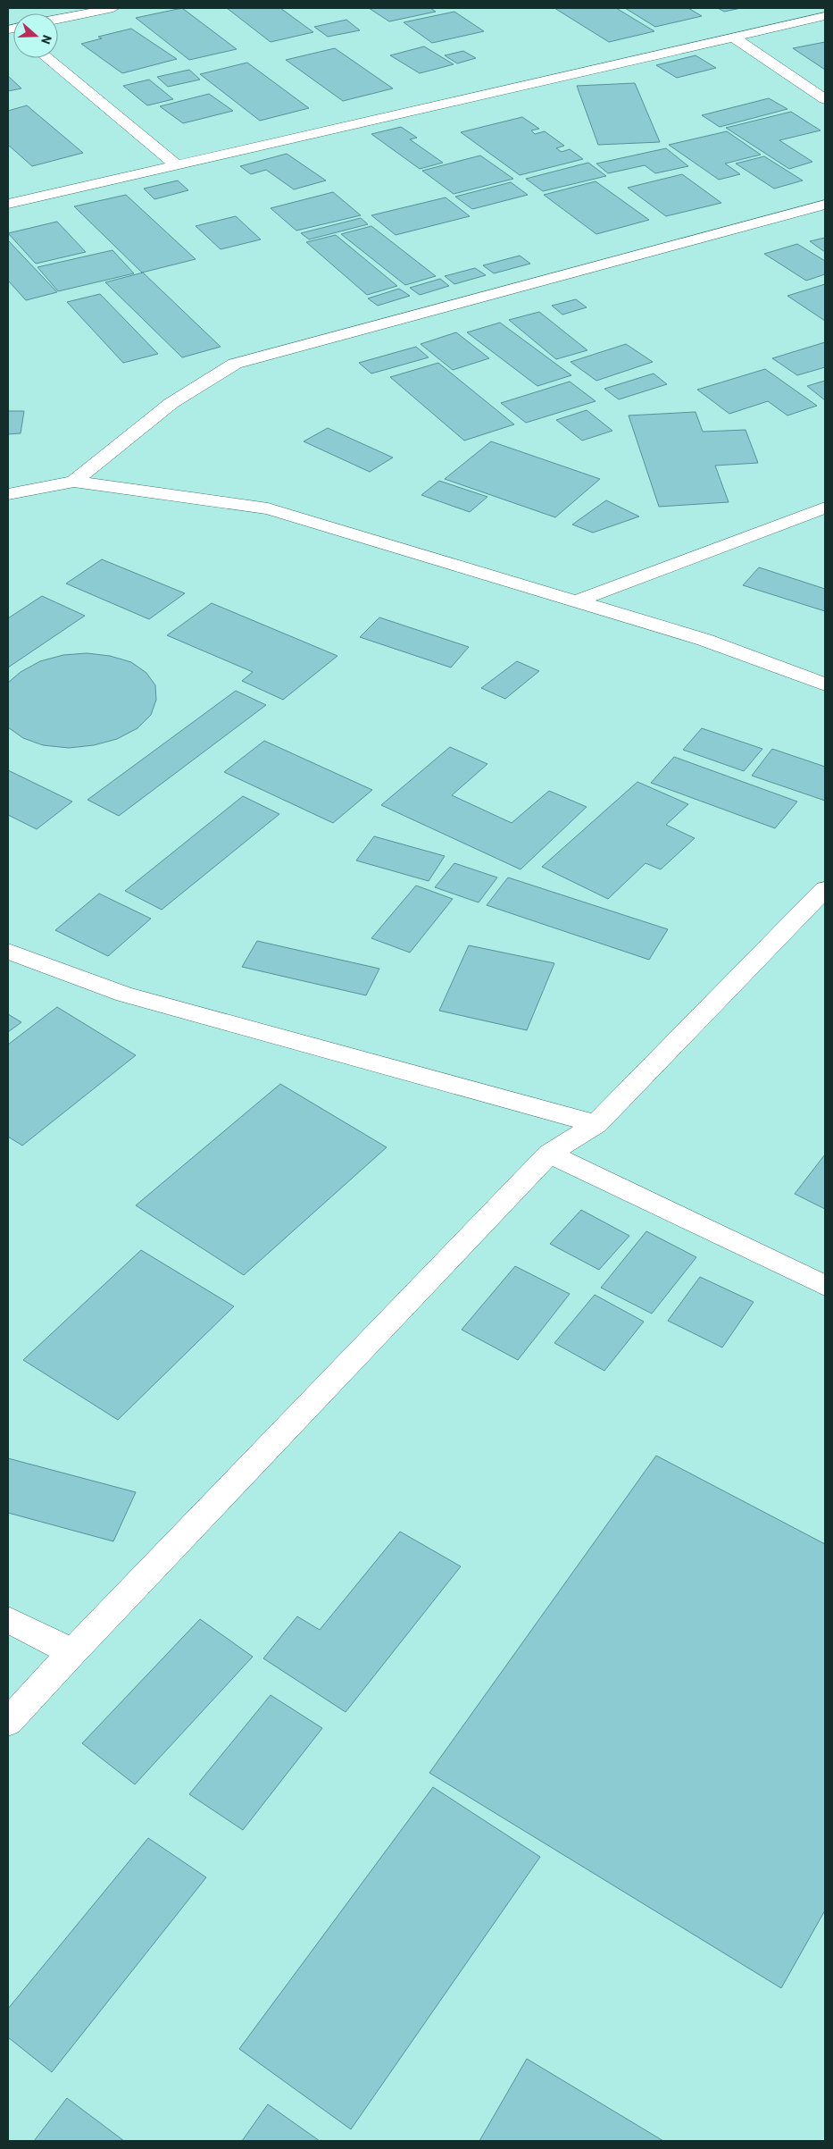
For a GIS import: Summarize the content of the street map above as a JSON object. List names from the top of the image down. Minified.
{"north":"right"}
